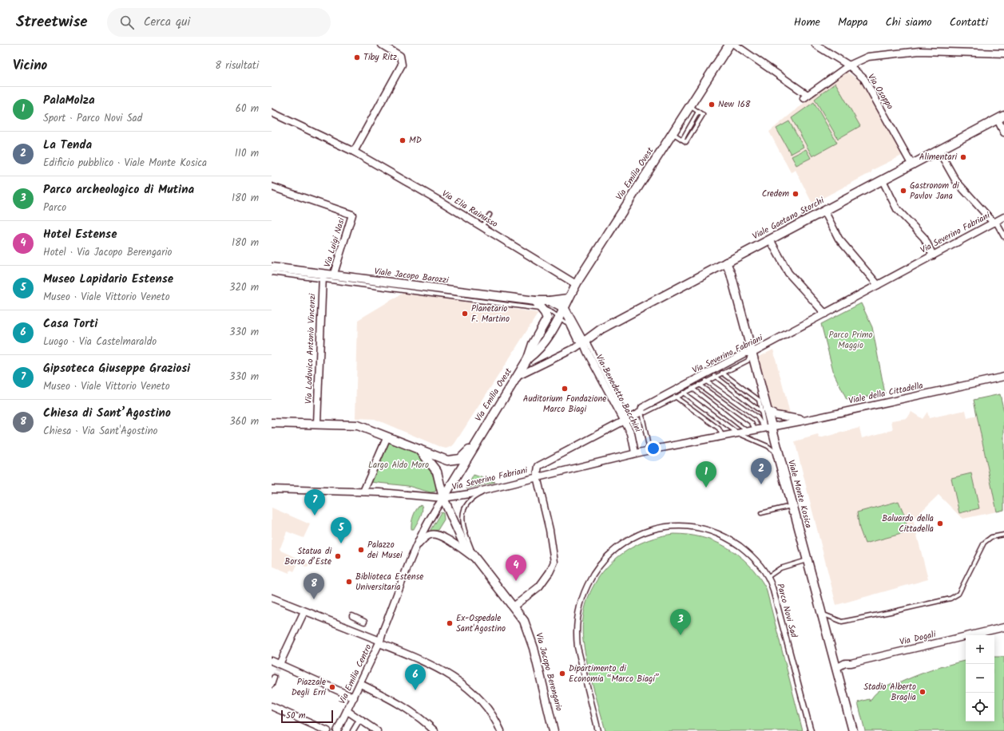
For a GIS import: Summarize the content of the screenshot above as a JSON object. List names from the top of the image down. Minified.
{"streets":{"street":["Via Osoppo","Via Emilia Ovest","Via Elia Rainusso","Viale Gaetano Storchi","Via Severino Fabriani","Via Luigi Nasi","Viale Jacopo Barozzi","Via Lodovico Antonio Vincenzi","Via Benedetto Bacchini","Viale della Cittadella","Viale Monte Kosica","Parco Novi Sad","Via Dogali","Via Jacopo Berengario","Via Emilia Centro"]},"crossings":[["Via Osoppo","Viale Gaetano Storchi"],["Via Emilia Ovest","Via Elia Rainusso"],["Via Emilia Ovest","Viale Jacopo Barozzi"],["Viale Gaetano Storchi","Via Benedetto Bacchini"],["Viale Gaetano Storchi","Viale Monte Kosica"],["Via Severino Fabriani","Via Benedetto Bacchini"],["Via Severino Fabriani","Viale della Cittadella"],["Via Severino Fabriani","Viale Monte Kosica"],["Via Severino Fabriani","Via Jacopo Berengario"],["Via Luigi Nasi","Viale Jacopo Barozzi"],["Viale Jacopo Barozzi","Via Lodovico Antonio Vincenzi"],["Via Benedetto Bacchini","Viale della Cittadella"],["Viale della Cittadella","Viale Monte Kosica"],["Viale Monte Kosica","Via Dogali"]],"parks":["Parco Primo Maggio","Largo Aldo Moro"],"places":["Tiby Ritz","New 168","MD","Alimentari","Gastronom di Pavlov Jana","Credem","Planetario F. Martino","Auditorium Fondazione Marco Biagi","Baluardo della Cittadella","Palazzo dei Musei","Statua di Borso d’Este","Biblioteca Estense Universitaria","Ex-Ospedale Sant'Agostino","Dipartimento di Economia “Marco Biagi”","Piazzale Degli Erri","Stadio Alberto Braglia"],"scale_bar":"50 m","page":{"header":"Streetwise","search":"Cerca qui","nav":["Home","Mappa","Chi siamo","Contatti"],"heading":["Vicino","8 risultati"],"list":[{"mark":"1","name":"PalaMolza","note":"Sport · Parco Novi Sad","value":"60 m"},{"mark":"2","name":"La Tenda","note":"Edificio pubblico · Viale Monte Kosica","value":"110 m"},{"mark":"3","name":"Parco archeologico di Mutina","note":"Parco","value":"180 m"},{"mark":"4","name":"Hotel Estense","note":"Hotel · Via Jacopo Berengario","value":"180 m"},{"mark":"5","name":"Museo Lapidario Estense","note":"Museo · Viale Vittorio Veneto","value":"320 m"},{"mark":"6","name":"Casa Torti","note":"Luogo · Via Castelmaraldo","value":"330 m"},{"mark":"7","name":"Gipsoteca Giuseppe Graziosi","note":"Museo · Viale Vittorio Veneto","value":"330 m"},{"mark":"8","name":"Chiesa di Sant’Agostino","note":"Chiesa · Via Sant'Agostino","value":"360 m"}],"pins":["2","1","7","5","4","8","3","6"],"map_buttons":["+","−"],"scale":"50 m"}}
